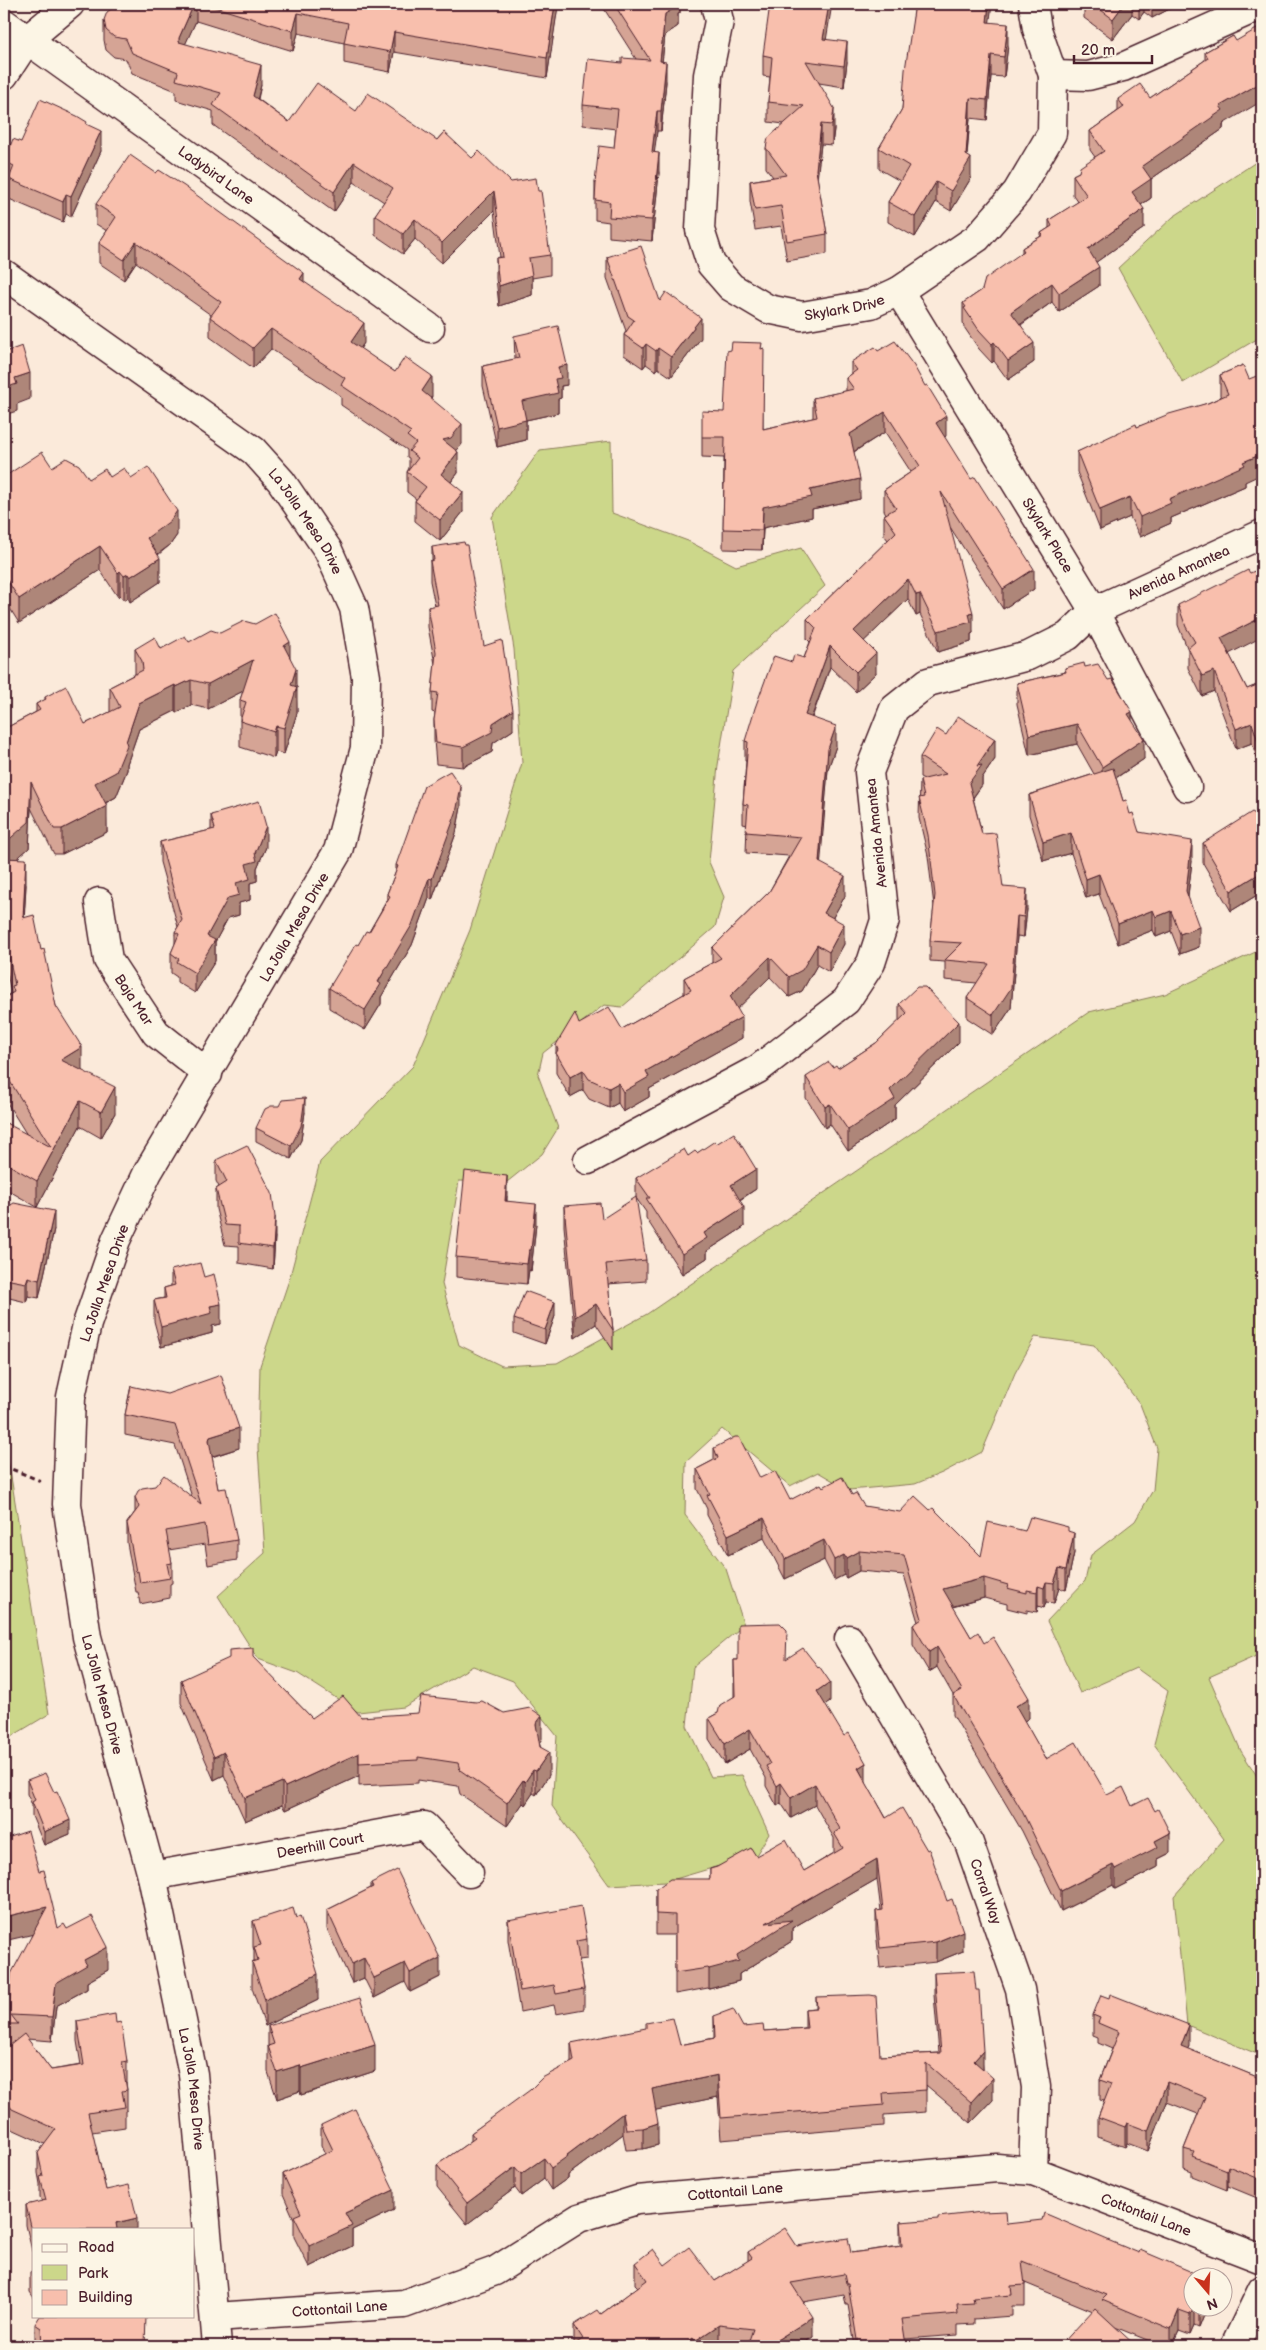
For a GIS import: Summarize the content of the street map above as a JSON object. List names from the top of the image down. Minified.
{"streets":{"street":["Ladybird Lane","Skylark Drive","La Jolla Mesa Drive","Skylark Place","Avenida Amantea","Baja Mar","Deerhill Court","Corral Way","Cottontail Lane"]},"crossings":[["Skylark Drive","Skylark Place"],["La Jolla Mesa Drive","Baja Mar"],["La Jolla Mesa Drive","Deerhill Court"],["La Jolla Mesa Drive","Cottontail Lane"],["Skylark Place","Avenida Amantea"],["Corral Way","Cottontail Lane"]],"legend":["Road","Park","Building"],"scale_bar":"20 m","north":"bottom"}
